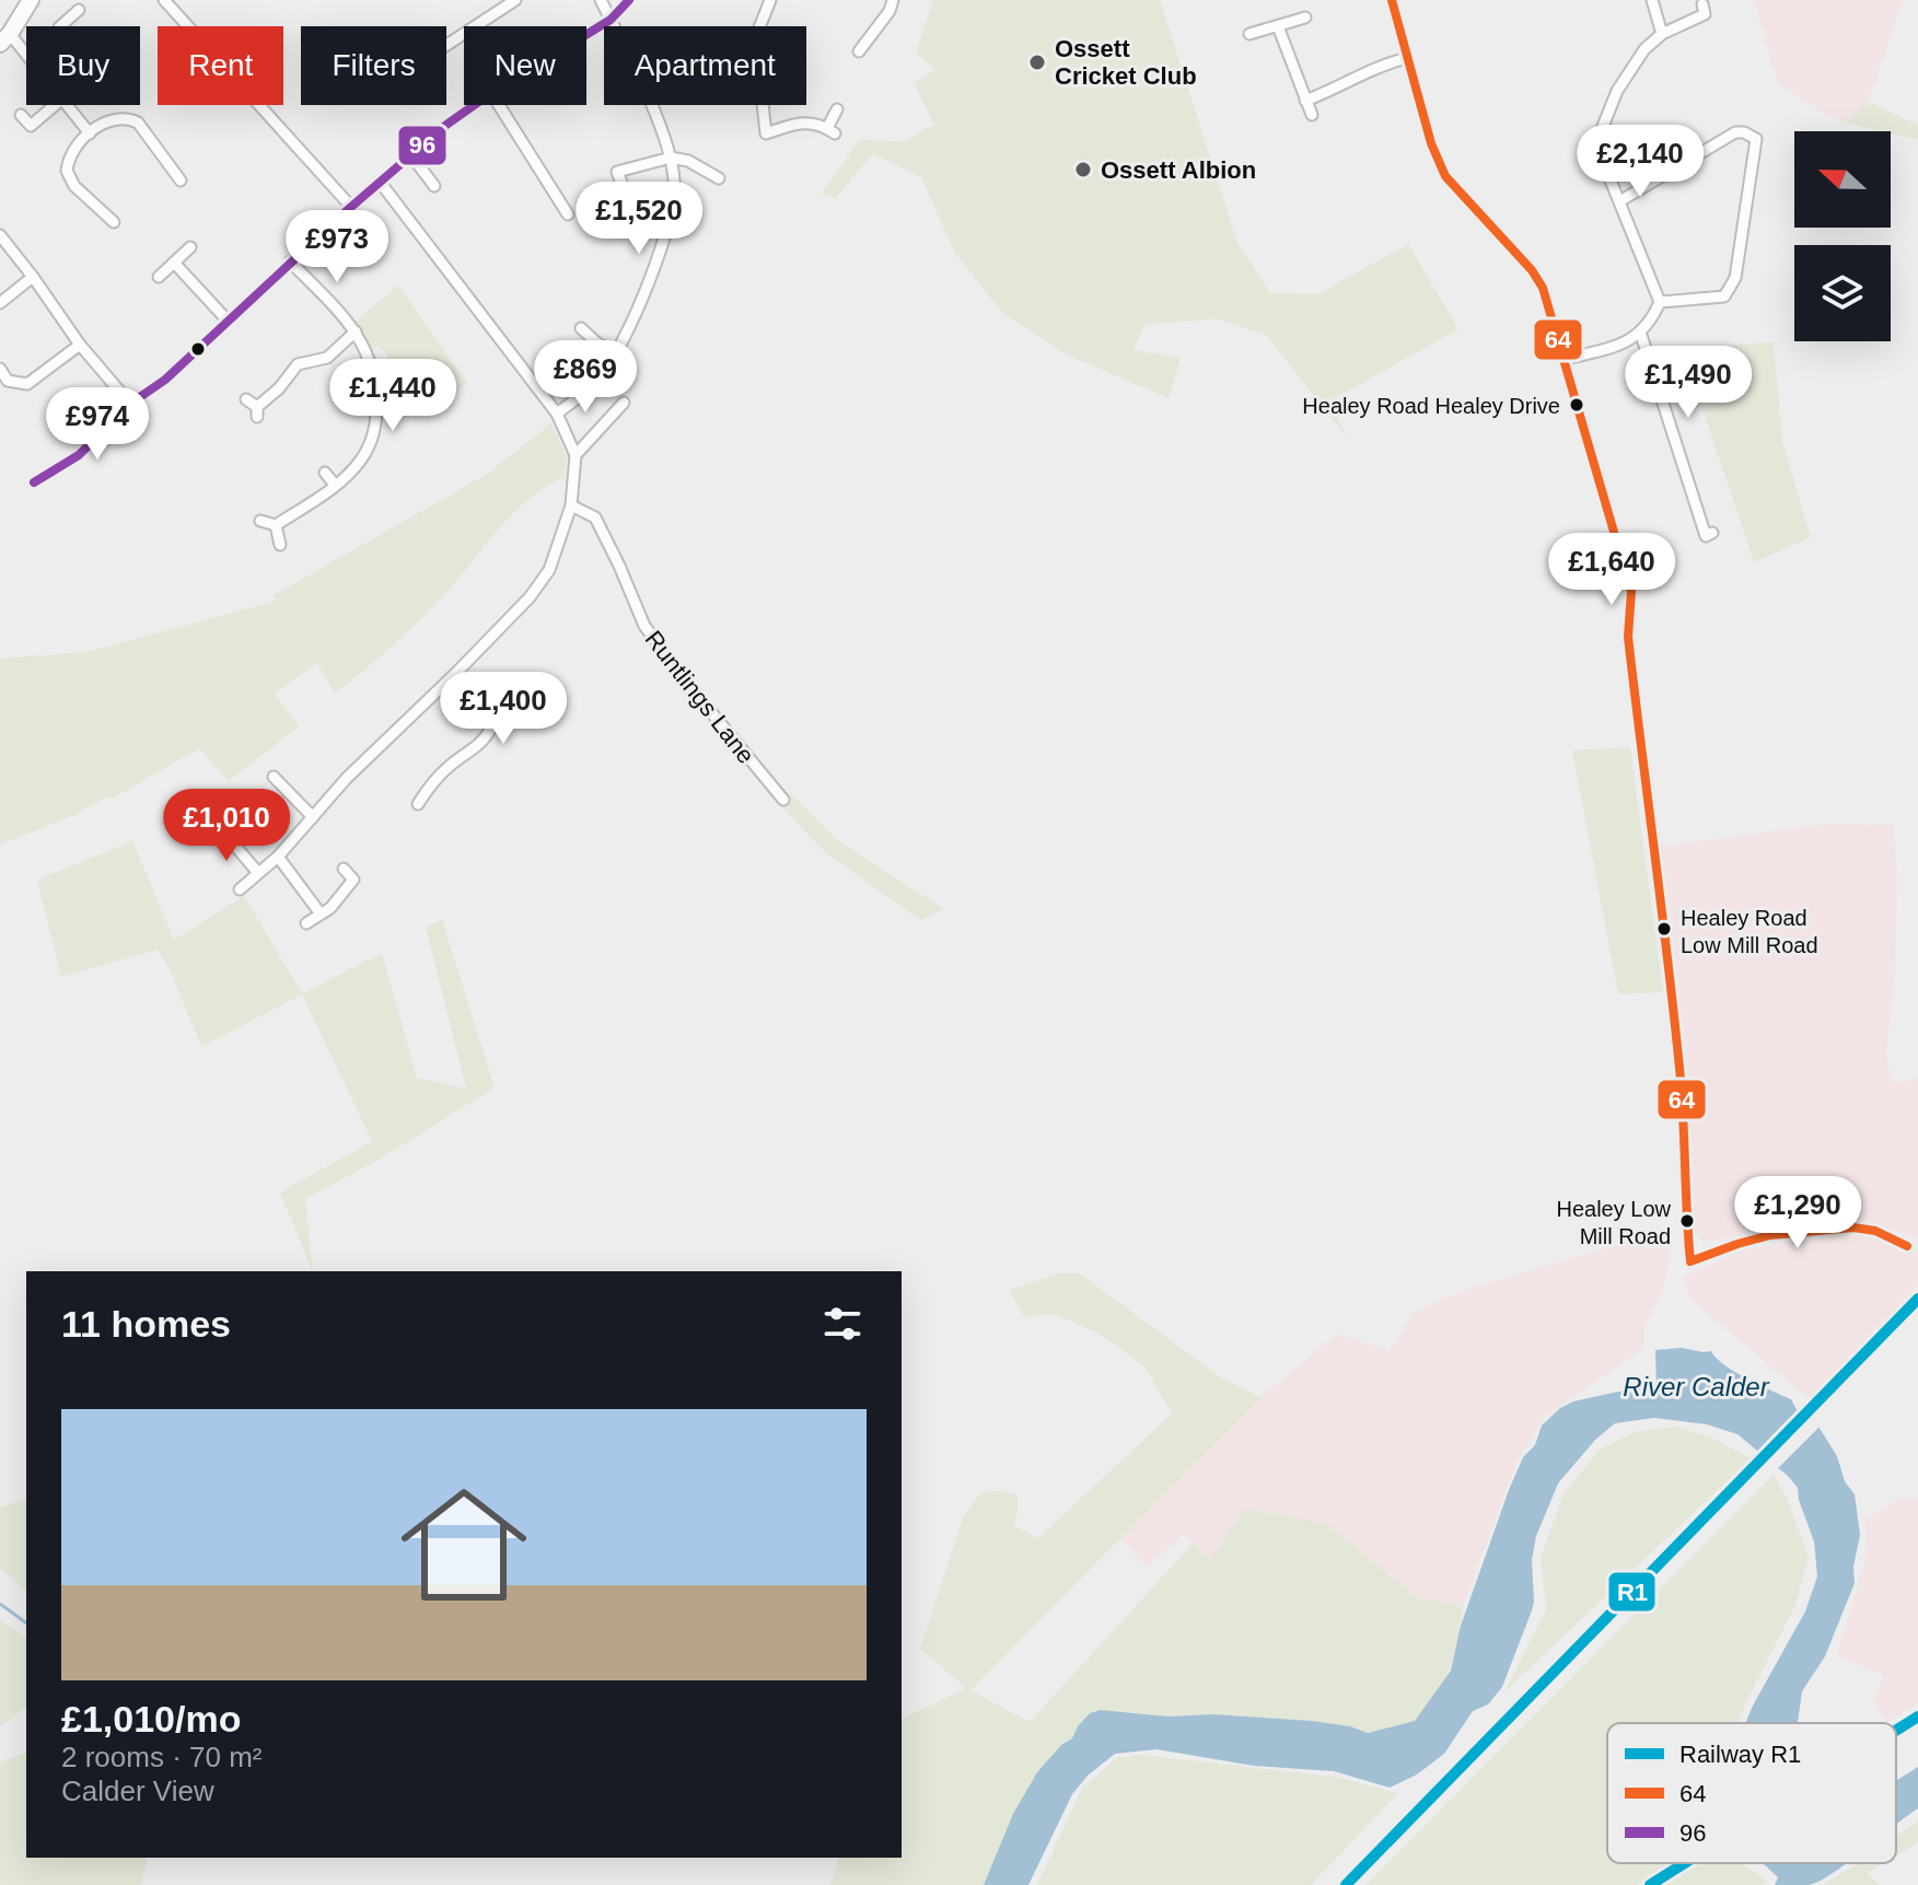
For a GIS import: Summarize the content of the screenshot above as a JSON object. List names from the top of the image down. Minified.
{"streets":{"street":["Runtlings Lane"]},"water":["River Calder"],"places":["Ossett Cricket Club","Ossett Albion","Healey Road Healey Drive","Healey Road Low Mill Road","Healey Low Mill Road"],"lines":["transit line 64","transit line 96","rail line R1"],"legend":["Railway R1","64","96"],"north":"left","page":{"chip":["Buy","Rent","Filters","New","Apartment"],"price":["£2,140","£1,520","£973","£869","£1,490","£1,440","£974","£1,640","£1,400","£1,010","£1,290"],"heading":"11 homes","list":[{"name":"£1,010/mo","note":"2 rooms · 70 m² · Calder View"}]}}
